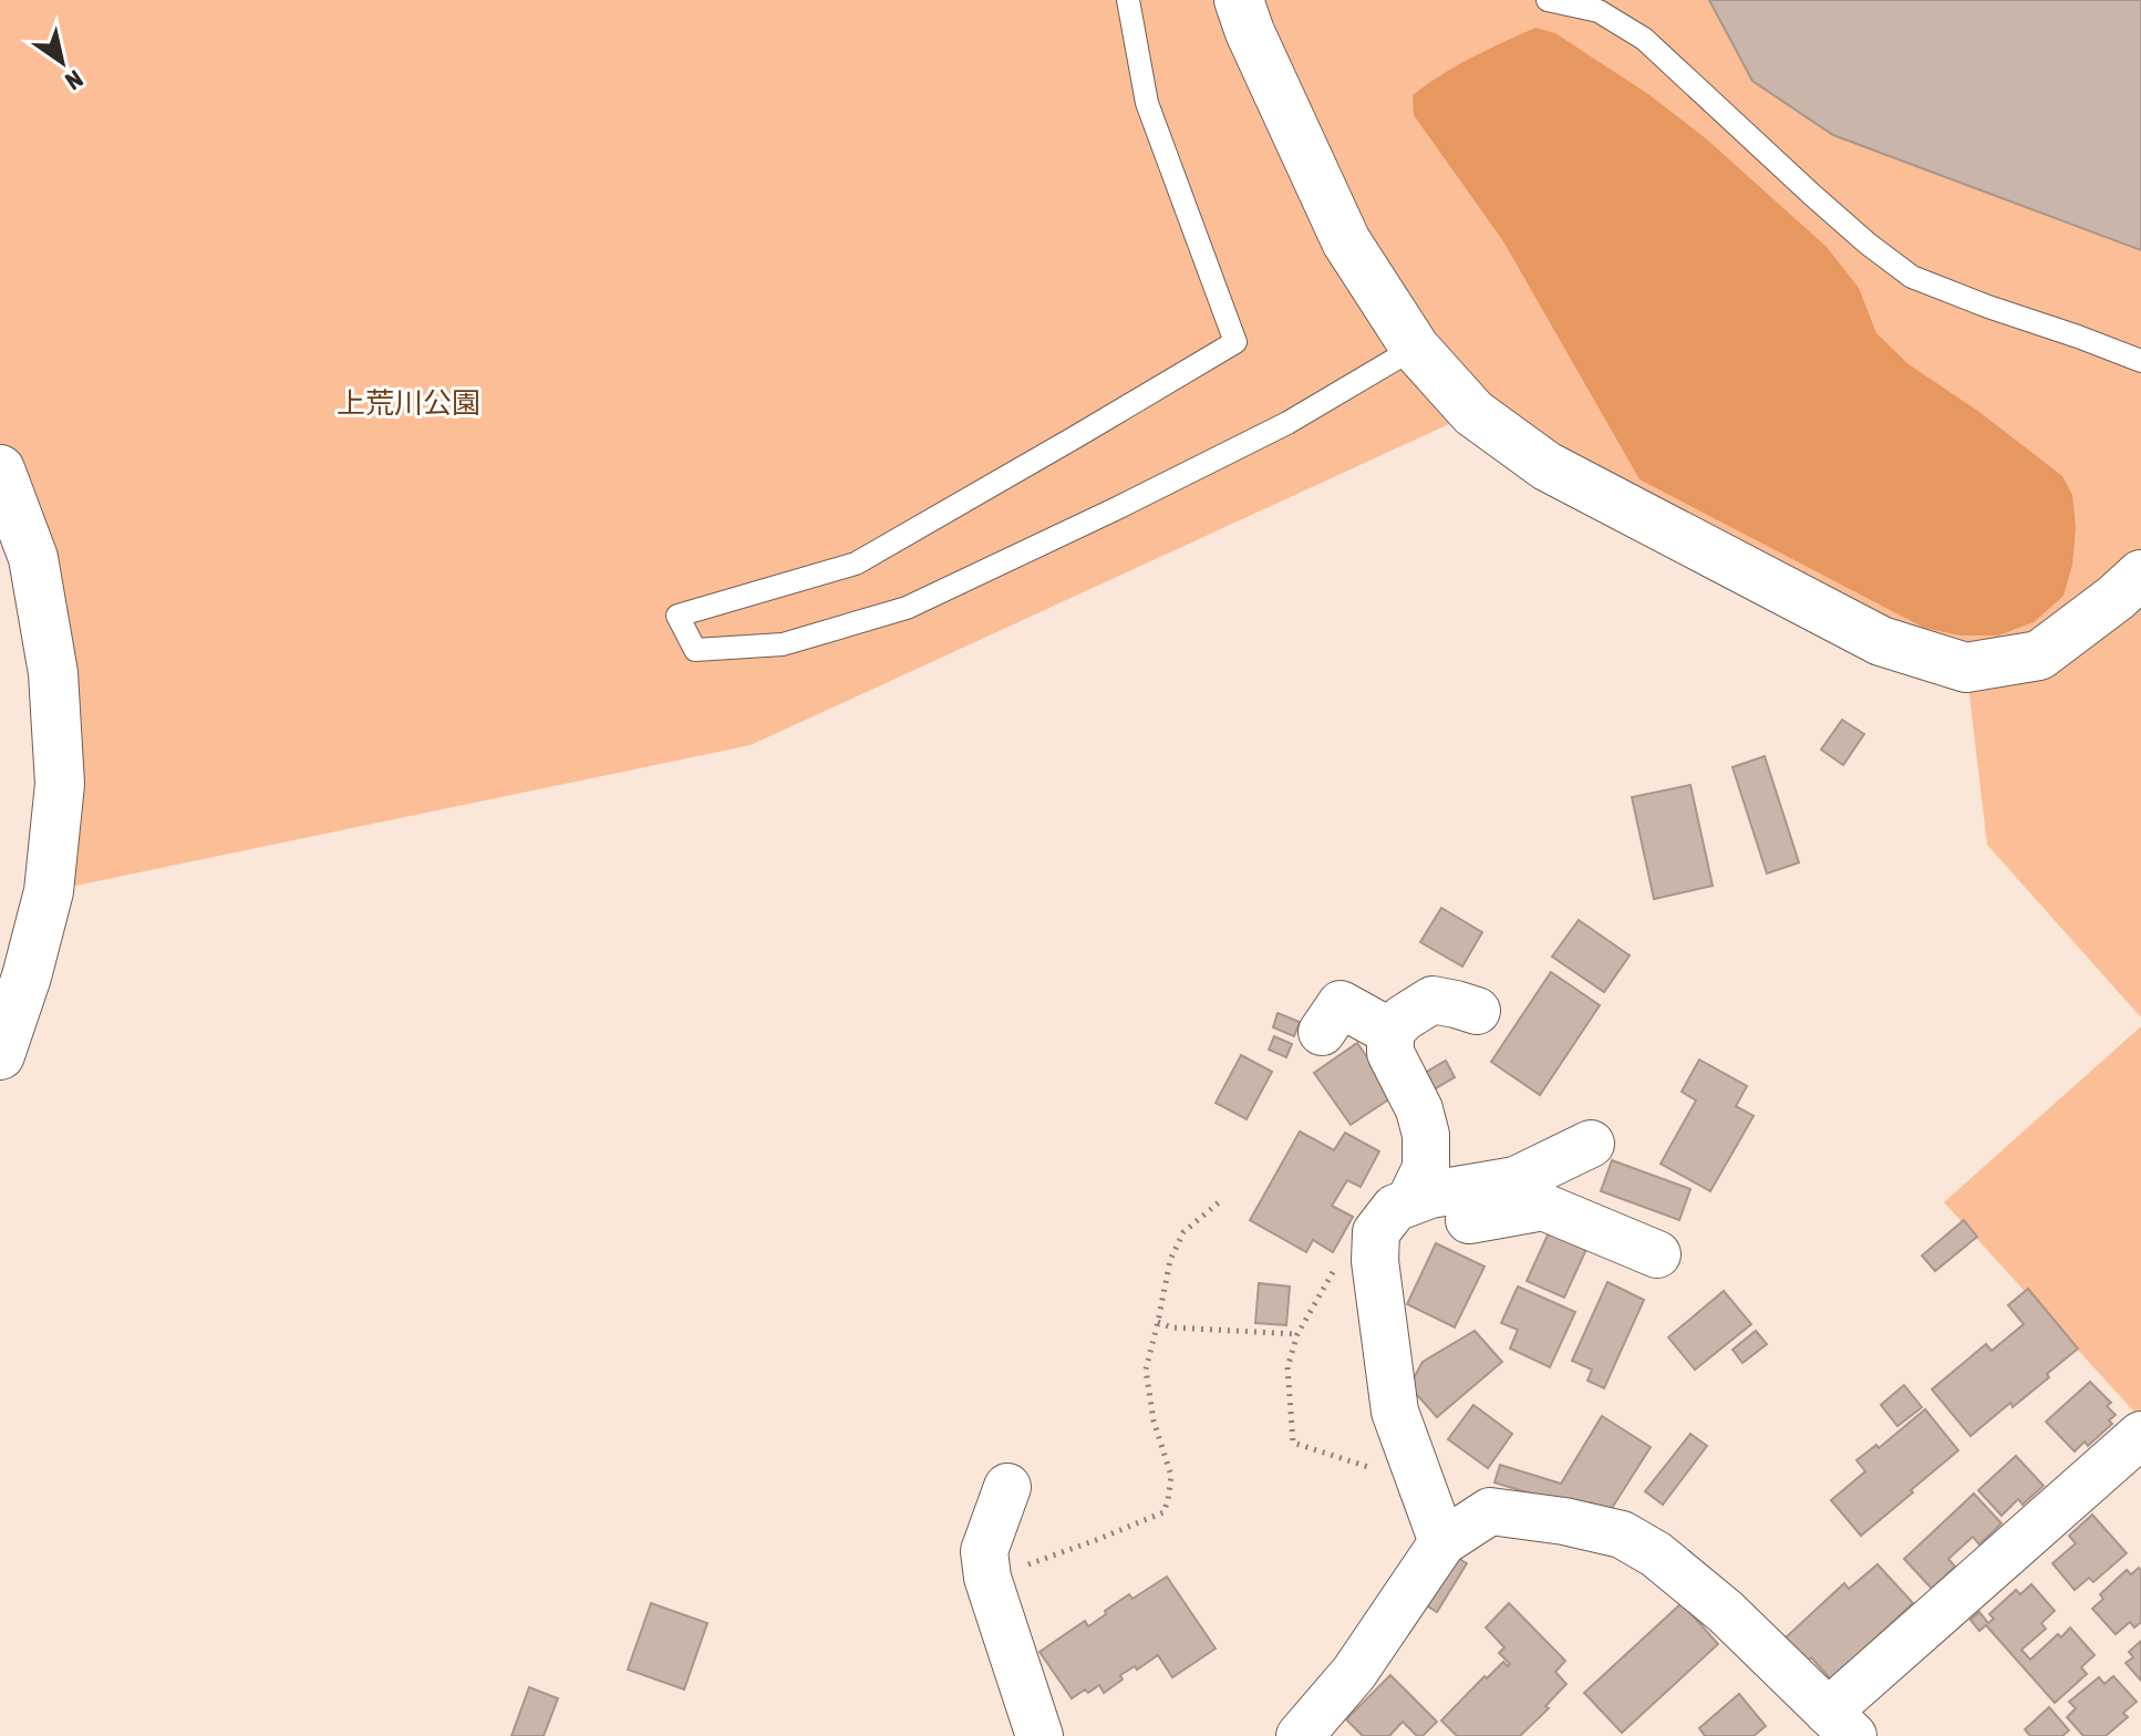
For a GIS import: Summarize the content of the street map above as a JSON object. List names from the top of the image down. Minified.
{"parks":["上荒川公園"],"north":"bottom right"}
